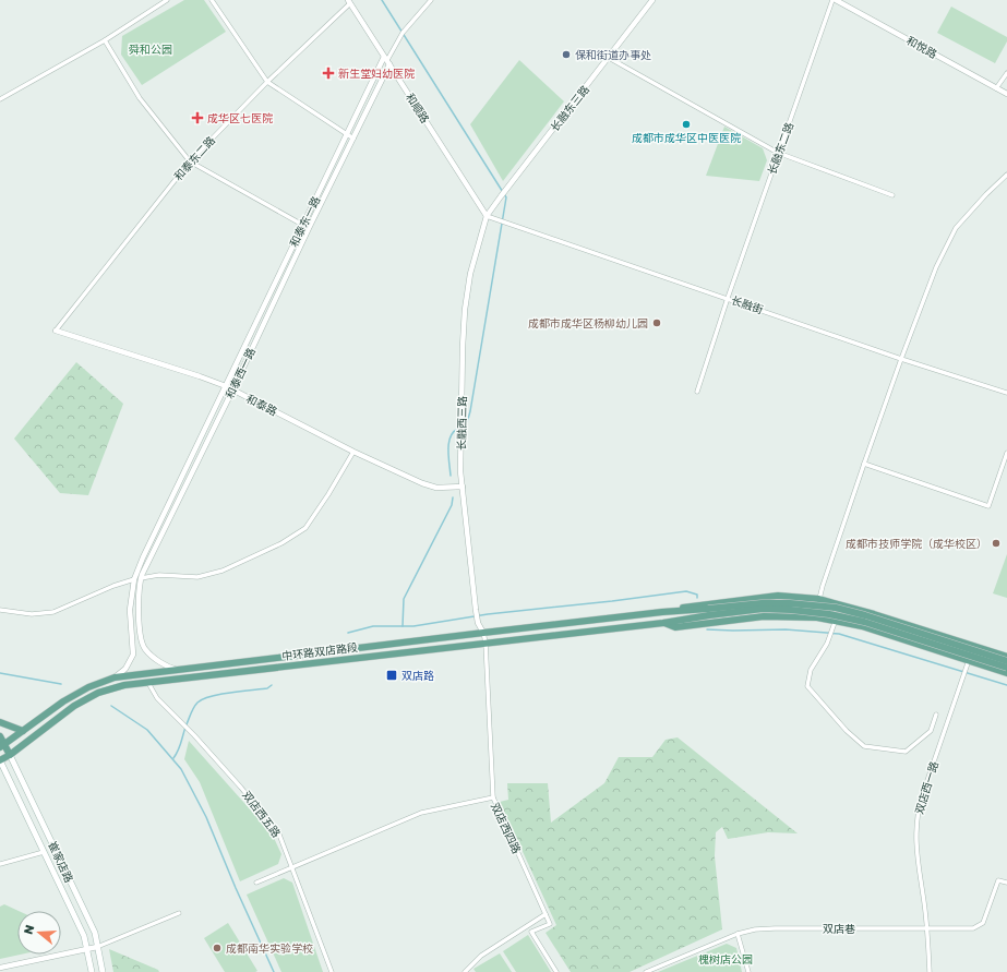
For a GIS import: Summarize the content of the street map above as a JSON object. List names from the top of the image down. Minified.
{"streets":{"main road":["中环路双店路段","崔家店路"],"street":["和悦路","和顺路","长融东三路","长融东二路","和泰东二路","和泰东一路","长融街","和泰西一路","和泰路","长融西三路","双店西一路","双店西五路","双店西四路","双店巷"]},"crossings":[["和悦路","长融东二路"],["和顺路","长融东三路"],["和顺路","和泰东二路"],["和顺路","和泰东一路"],["和顺路","长融街"],["和顺路","和泰西一路"],["和顺路","长融西三路"],["长融东三路","长融街"],["长融东三路","长融西三路"],["长融东二路","长融街"],["和泰东二路","和泰路"],["和泰东一路","和泰西一路"],["和泰东一路","和泰路"],["长融街","长融西三路"],["和泰西一路","和泰路"],["和泰西一路","中环路双店路段"],["和泰路","长融西三路"],["长融西三路","中环路双店路段"],["长融西三路","双店西四路"],["中环路双店路段","双店西五路"],["中环路双店路段","双店西四路"],["中环路双店路段","崔家店路"],["双店西一路","双店巷"]],"parks":["舜和公园","槐树店公园"],"places":{"other":["保和街道办事处","成都市成华区中医医院","成都市成华区杨柳幼儿园","成都市技师学院（成华校区）","成都南华实验学校"],"health":["新生堂妇幼医院","成华区七医院"],"transit":["双店路"]},"north":"left"}
